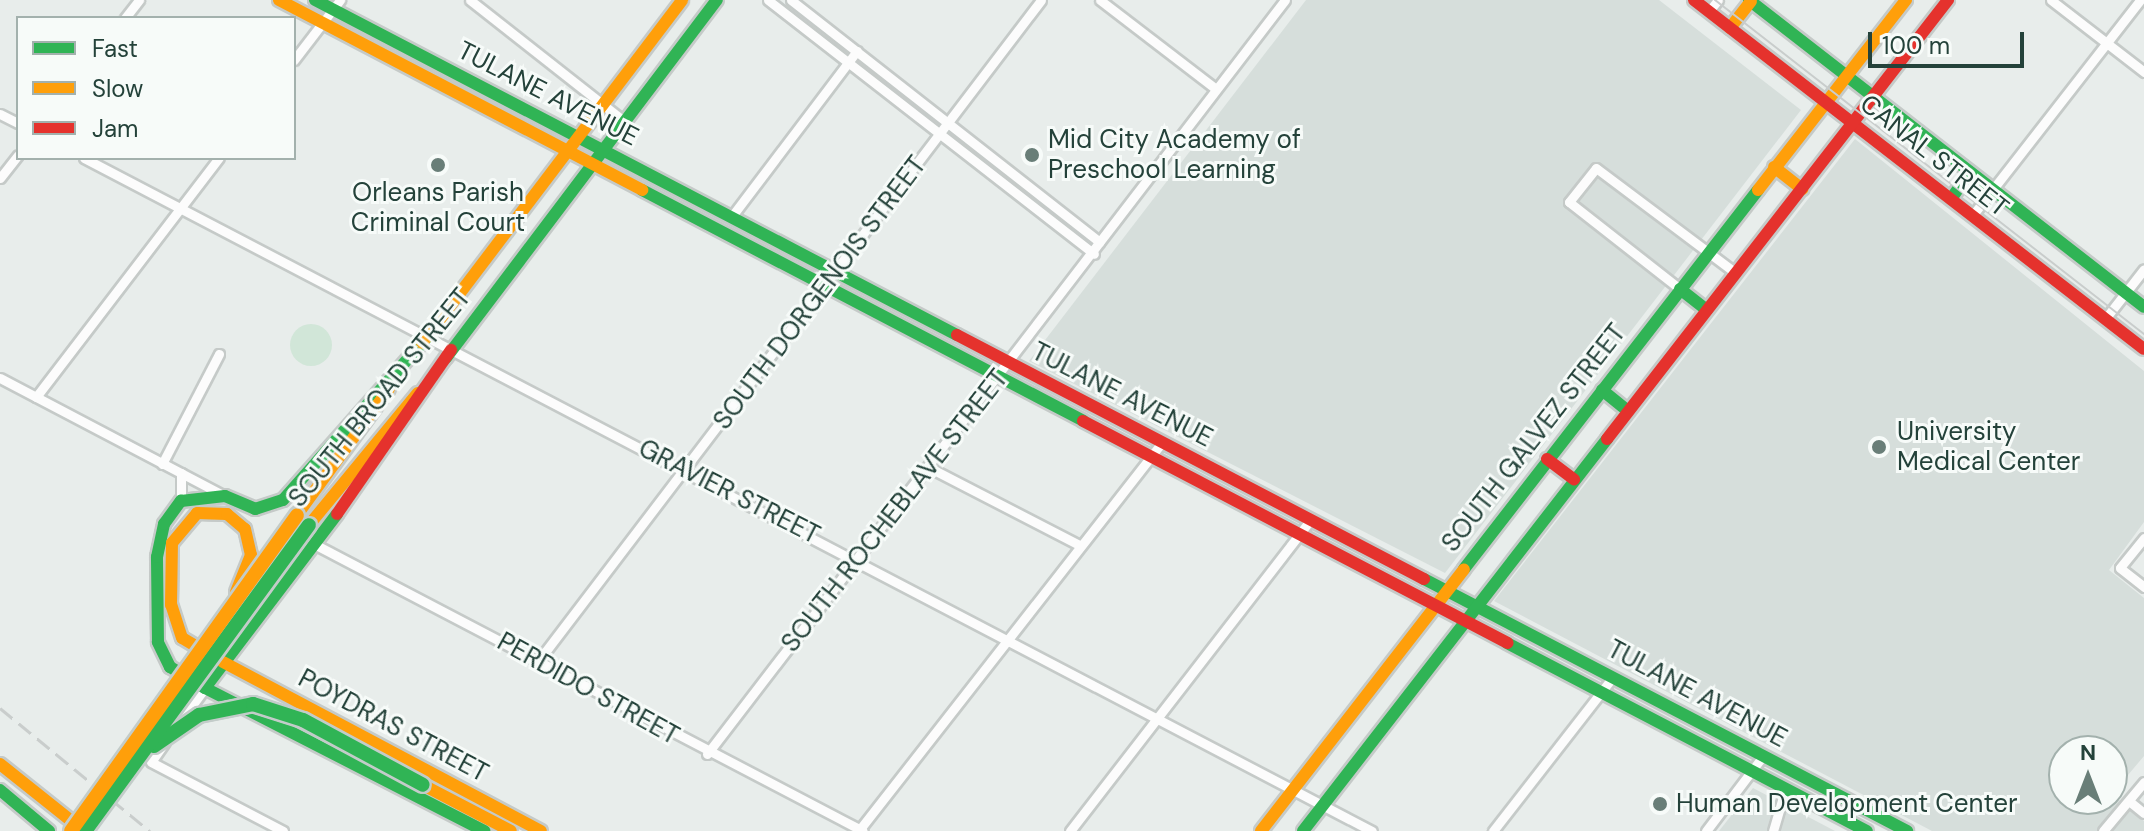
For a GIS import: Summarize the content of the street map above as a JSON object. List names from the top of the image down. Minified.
{"streets":{"main road":["TULANE AVENUE","CANAL STREET","SOUTH BROAD STREET","SOUTH GALVEZ STREET","POYDRAS STREET"],"street":["SOUTH DORGENOIS STREET","GRAVIER STREET","SOUTH ROCHEBLAVE STREET","PERDIDO STREET"]},"crossings":[["TULANE AVENUE","SOUTH DORGENOIS STREET"],["TULANE AVENUE","SOUTH BROAD STREET"],["TULANE AVENUE","SOUTH GALVEZ STREET"],["TULANE AVENUE","SOUTH ROCHEBLAVE STREET"],["CANAL STREET","SOUTH GALVEZ STREET"],["SOUTH DORGENOIS STREET","GRAVIER STREET"],["SOUTH DORGENOIS STREET","PERDIDO STREET"],["SOUTH BROAD STREET","GRAVIER STREET"],["SOUTH BROAD STREET","POYDRAS STREET"],["SOUTH GALVEZ STREET","GRAVIER STREET"],["GRAVIER STREET","SOUTH ROCHEBLAVE STREET"],["SOUTH ROCHEBLAVE STREET","PERDIDO STREET"]],"places":["Mid City Academy of Preschool Learning","Orleans Parish Criminal Court","University Medical Center","Human Development Center"],"legend":["Fast","Slow","Jam"],"scale_bar":"100 m","north":"top"}
